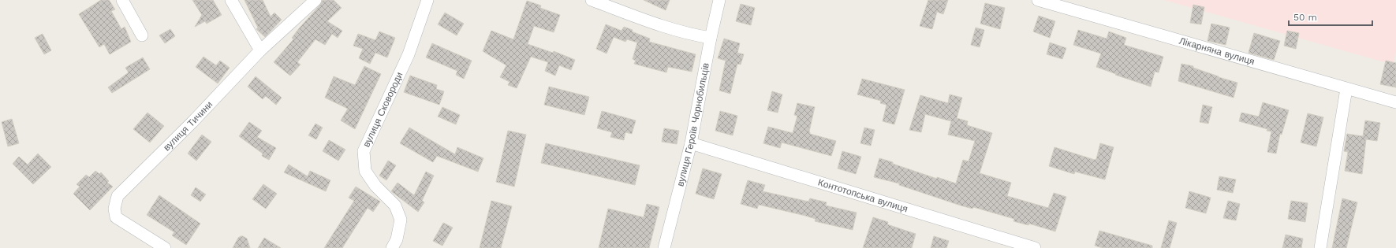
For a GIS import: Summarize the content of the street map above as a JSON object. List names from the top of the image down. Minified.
{"streets":{"street":["Лікарняна вулиця","вулиця Сковороди","вулиця Героїв Чорнобильців","вулиця Тичини","Контотопська вулиця"]},"crossings":[["вулиця Героїв Чорнобильців","Контотопська вулиця"]],"scale_bar":"50 m"}
